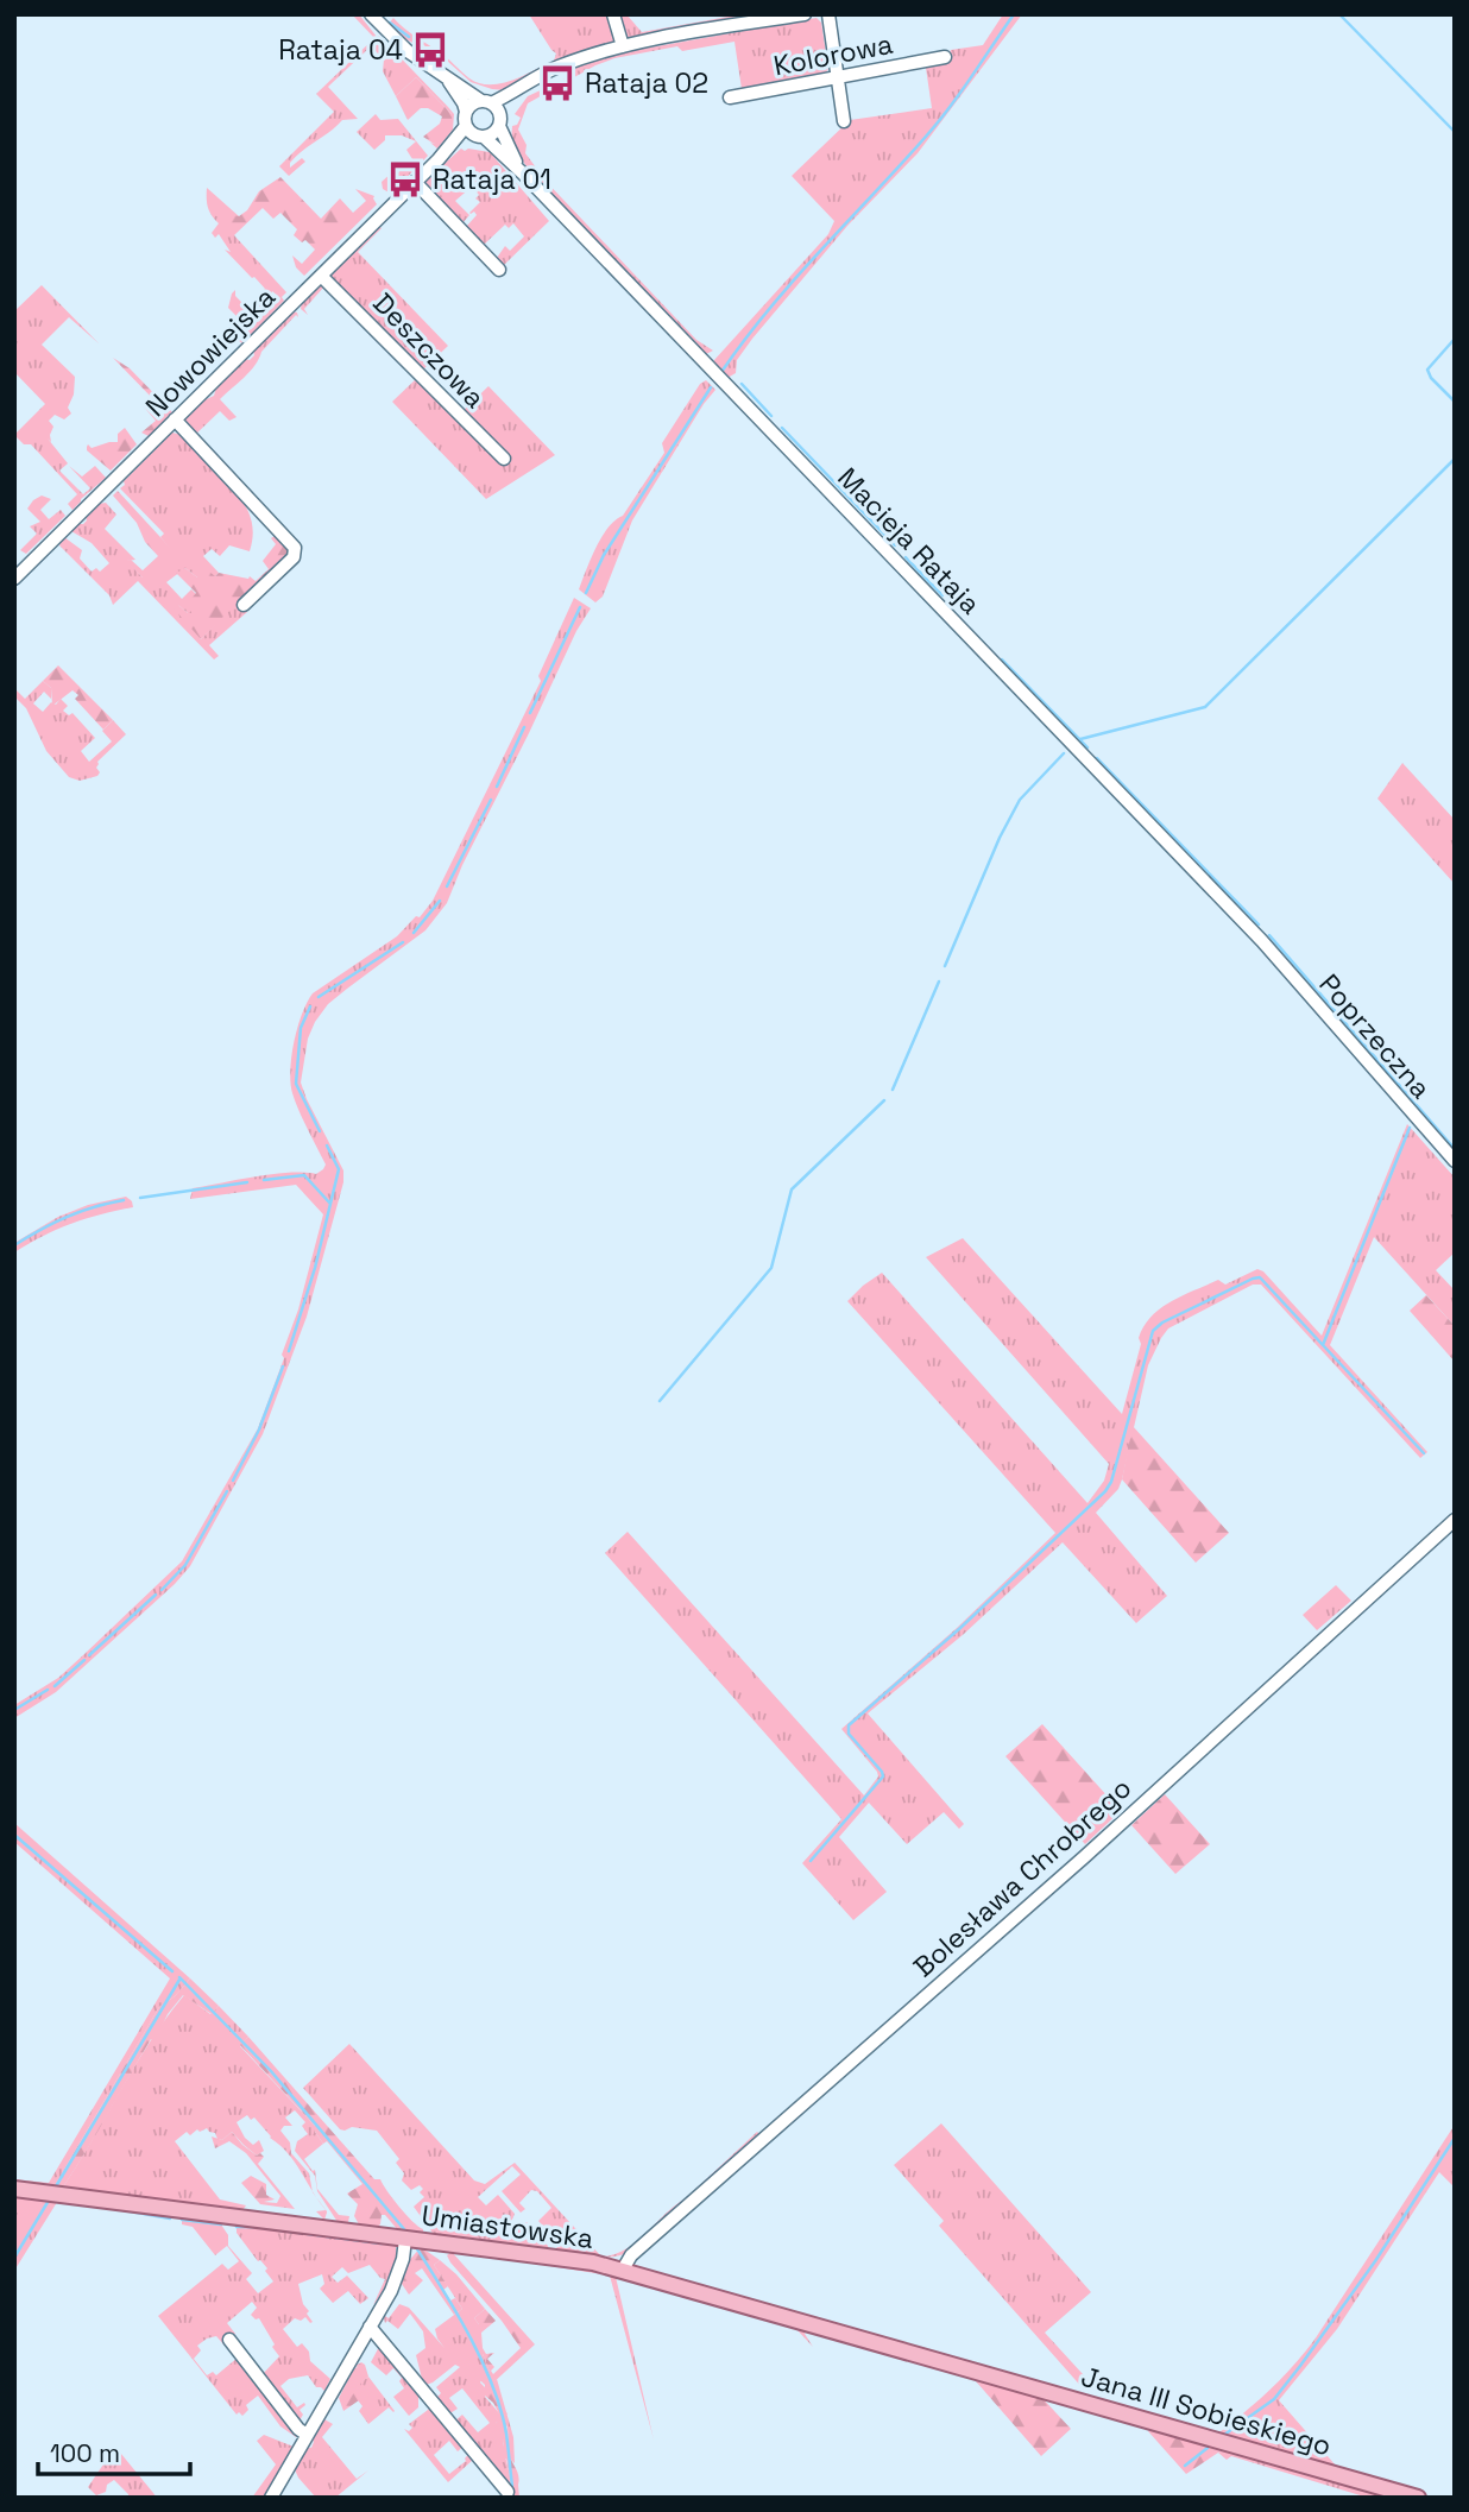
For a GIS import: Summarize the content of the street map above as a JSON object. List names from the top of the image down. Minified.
{"streets":{"main road":["Umiastowska","Jana III Sobieskiego"],"street":["Kolorowa","Deszczowa","Nowowiejska","Macieja Rataja","Poprzeczna","Bolesława Chrobrego"]},"crossings":[["Deszczowa","Nowowiejska"],["Nowowiejska","Macieja Rataja"],["Macieja Rataja","Poprzeczna"],["Bolesława Chrobrego","Umiastowska"],["Umiastowska","Jana III Sobieskiego"]],"places":{"bus stop":["Rataja 04","Rataja 02","Rataja 01"]},"scale_bar":"100 m"}
